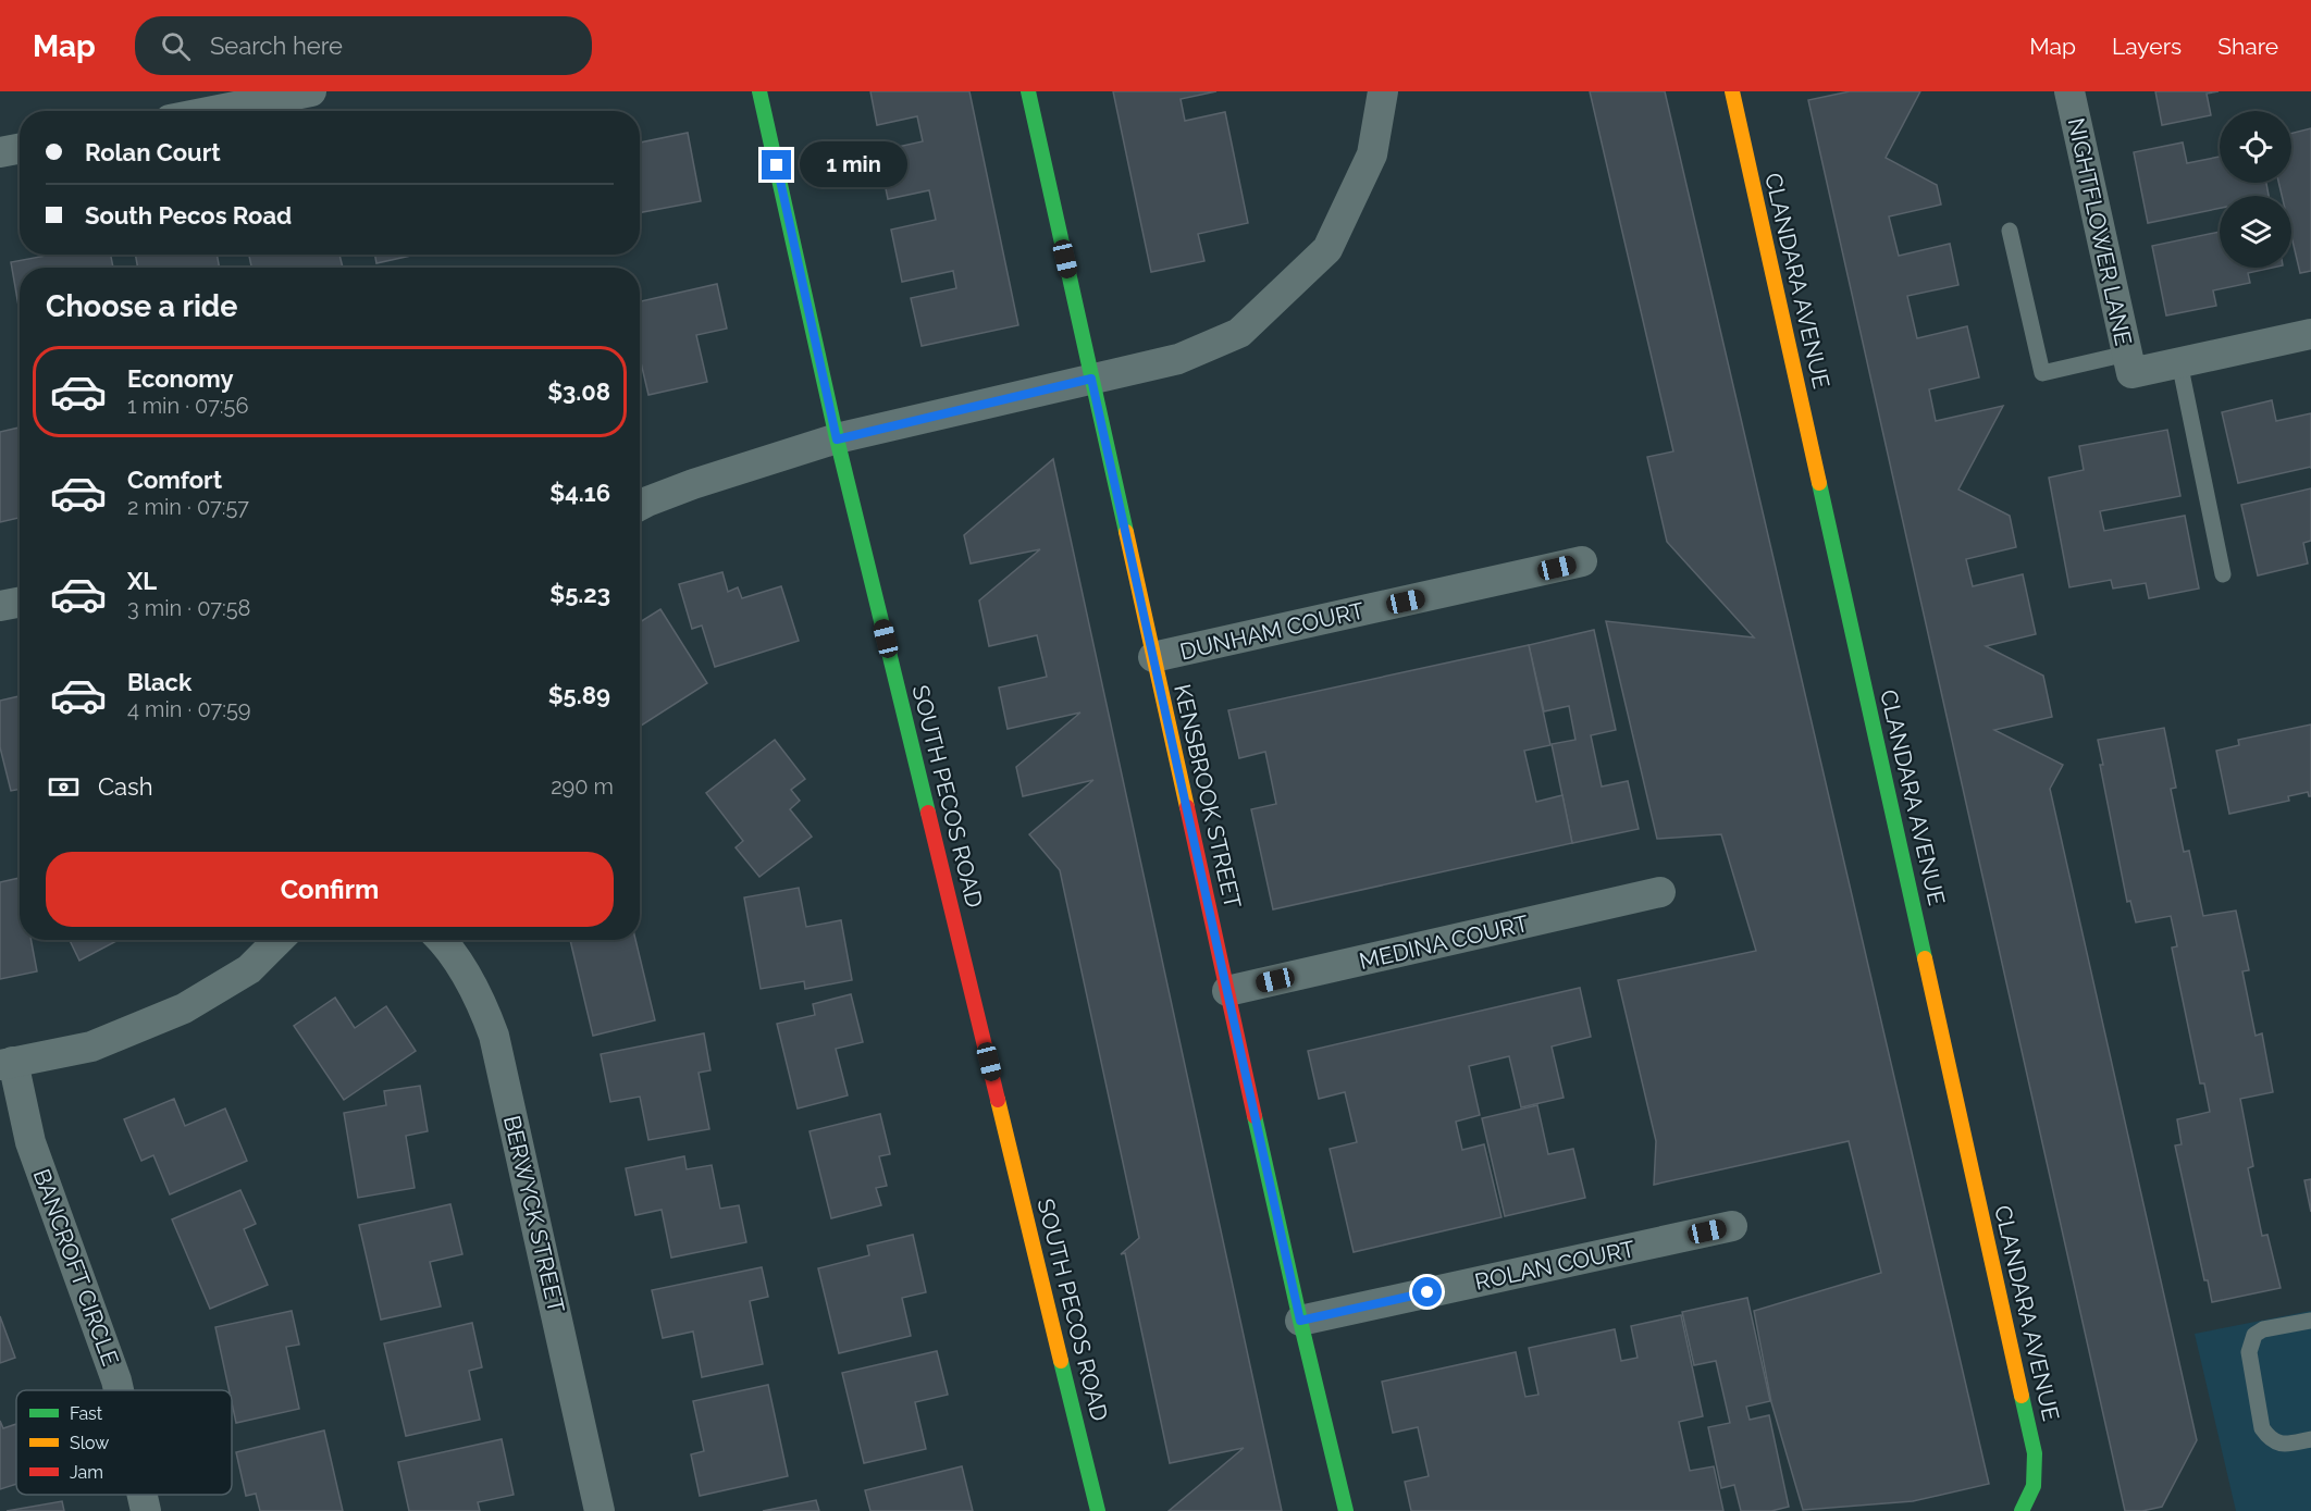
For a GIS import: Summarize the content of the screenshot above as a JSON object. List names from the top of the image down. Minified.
{"streets":{"street":["NIGHTFLOWER LANE","CLANDARA AVENUE","DUNHAM COURT","SOUTH PECOS ROAD","KENSBROOK STREET","MEDINA COURT","BERWYCK STREET","ROLAN COURT","BANCROFT CIRCLE"]},"crossings":[["DUNHAM COURT","KENSBROOK STREET"],["KENSBROOK STREET","MEDINA COURT"],["KENSBROOK STREET","ROLAN COURT"]],"legend":["Fast","Slow","Jam"],"page":{"header":"Map","search":"Search here","nav":["Map","Layers","Share"],"banner":["Rolan Court","South Pecos Road"],"bubble":"1 min","heading":"Choose a ride","list":[{"name":"Economy","note":"1 min · 07:56","value":"$3.08"},{"name":"Comfort","note":"2 min · 07:57","value":"$4.16"},{"name":"XL","note":"3 min · 07:58","value":"$5.23"},{"name":"Black","note":"4 min · 07:59","value":"$5.89"}],"pay":["Cash","290 m"],"buttons":"Confirm"}}
